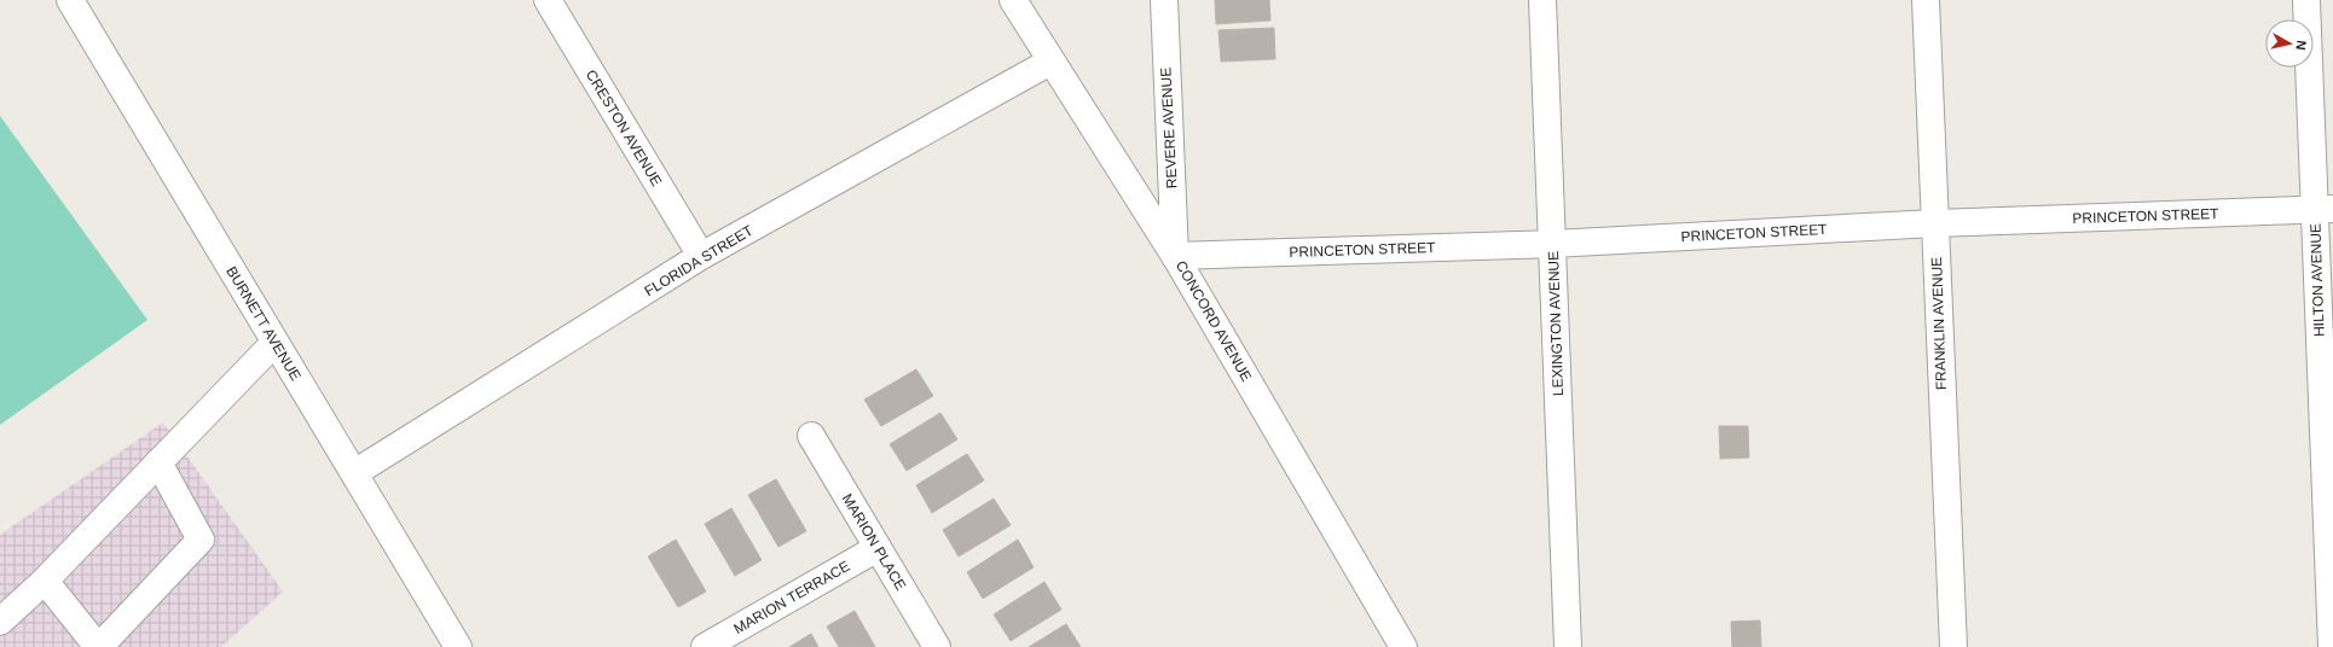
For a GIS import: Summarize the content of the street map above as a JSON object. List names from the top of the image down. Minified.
{"streets":{"street":["CRESTON AVENUE","REVERE AVENUE","PRINCETON STREET","FLORIDA STREET","HILTON AVENUE","CONCORD AVENUE","BURNETT AVENUE","LEXINGTON AVENUE","FRANKLIN AVENUE","MARION PLACE","MARION TERRACE"]},"crossings":[["CRESTON AVENUE","FLORIDA STREET"],["REVERE AVENUE","PRINCETON STREET"],["REVERE AVENUE","CONCORD AVENUE"],["PRINCETON STREET","HILTON AVENUE"],["PRINCETON STREET","CONCORD AVENUE"],["PRINCETON STREET","LEXINGTON AVENUE"],["PRINCETON STREET","FRANKLIN AVENUE"],["FLORIDA STREET","CONCORD AVENUE"],["FLORIDA STREET","BURNETT AVENUE"],["MARION PLACE","MARION TERRACE"]],"north":"right"}
